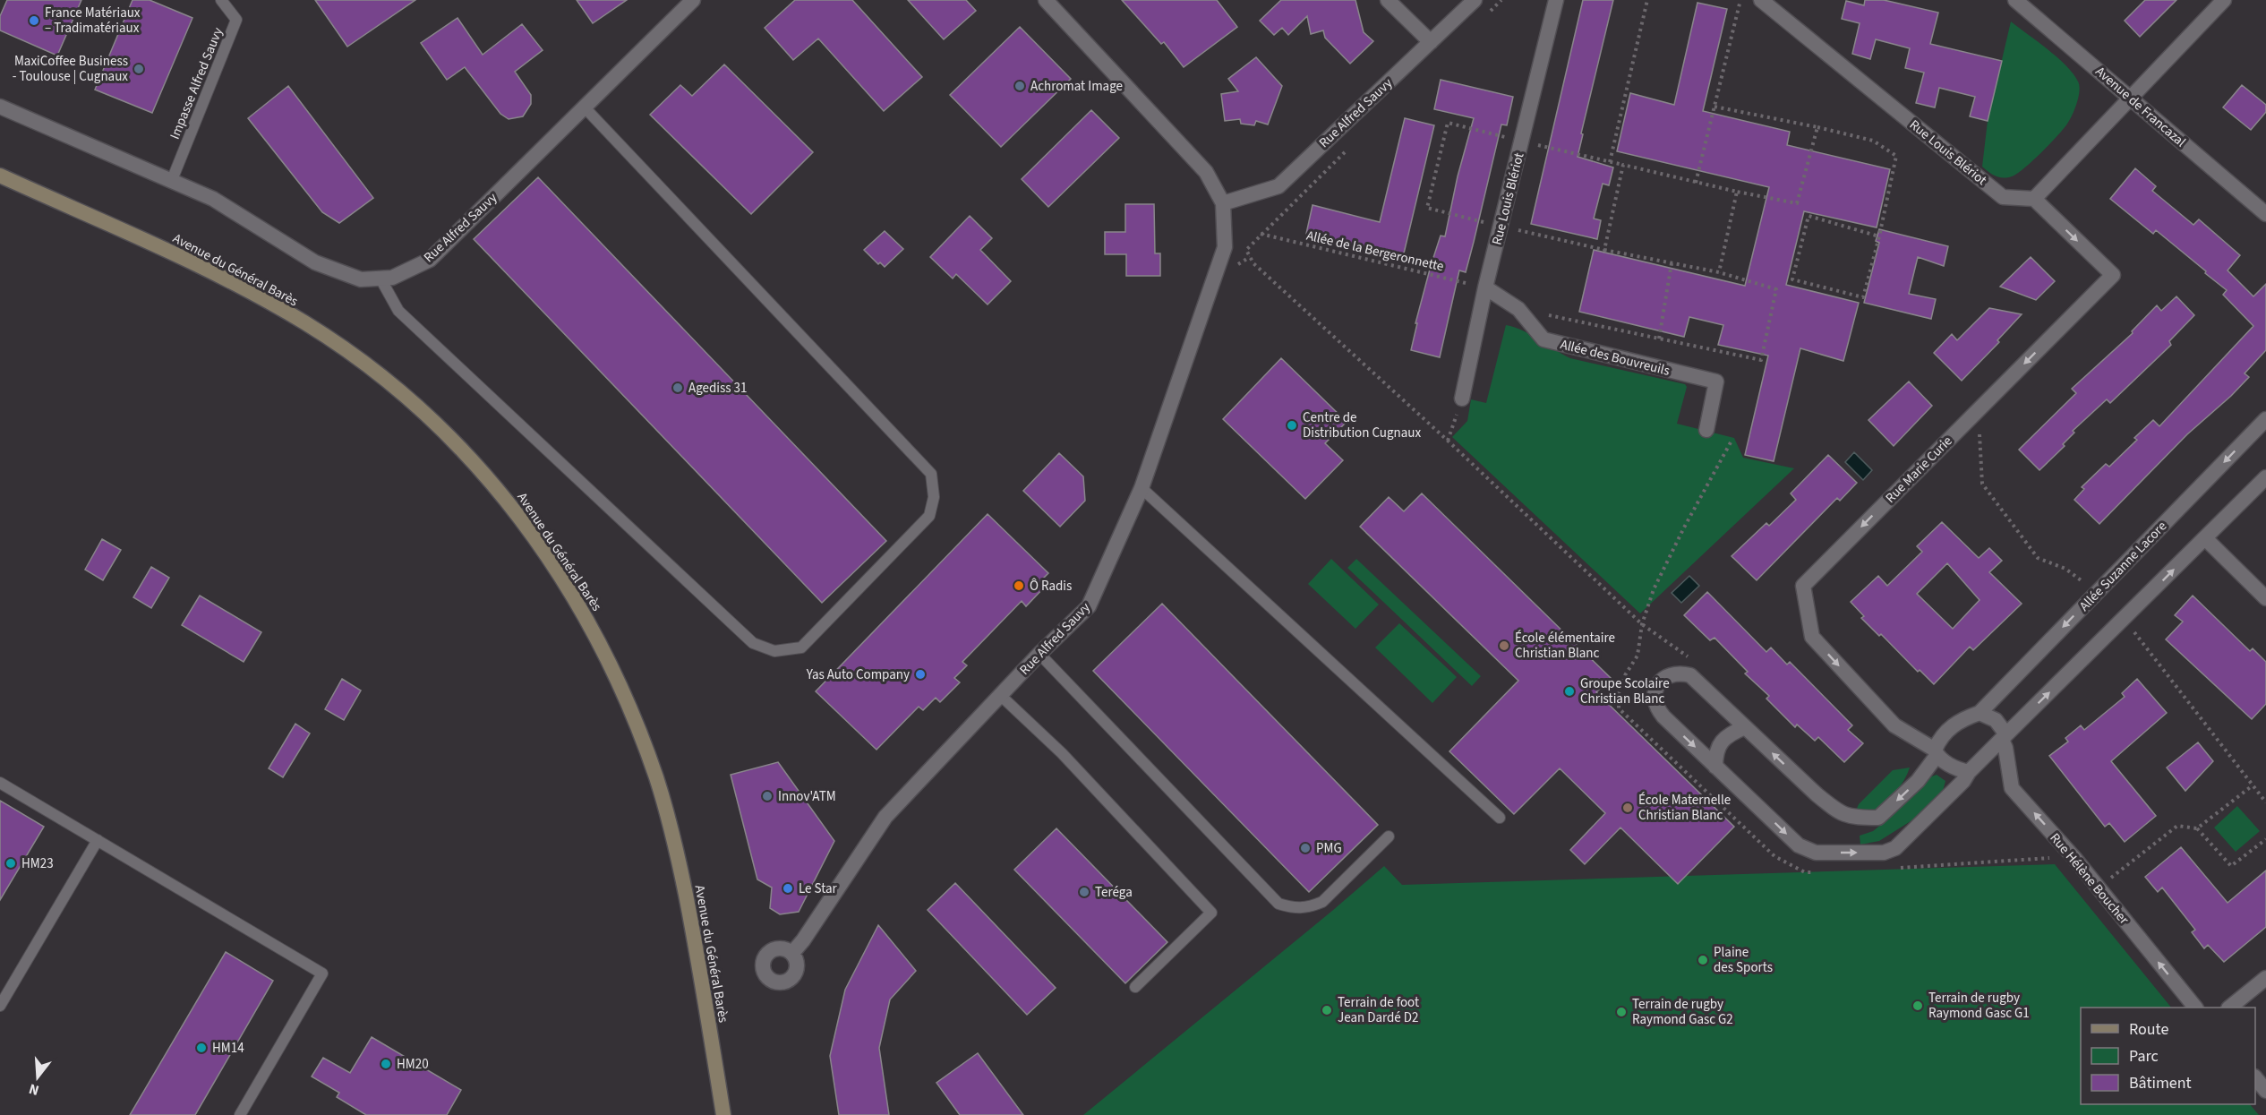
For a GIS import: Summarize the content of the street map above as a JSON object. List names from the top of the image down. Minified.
{"streets":{"main road":["Avenue du Général Barès"],"street":["Avenue de Francazal","Rue Alfred Sauvy","Rue Louis Blériot","Allée des Bouvreuils","Rue Marie Curie","Allée Suzanne Lacore","Rue Hélène Boucher"],"lane":["Impasse Alfred Sauvy"],"path":["Allée de la Bergeronnette"]},"crossings":[["Impasse Alfred Sauvy","Rue Alfred Sauvy"],["Rue Louis Blériot","Allée de la Bergeronnette"],["Rue Louis Blériot","Allée des Bouvreuils"],["Rue Louis Blériot","Rue Marie Curie"],["Allée de la Bergeronnette","Allée des Bouvreuils"],["Rue Marie Curie","Allée Suzanne Lacore"],["Rue Marie Curie","Rue Hélène Boucher"],["Allée Suzanne Lacore","Rue Hélène Boucher"]],"one_way":["Rue Hélène Boucher"],"places":["France Matériaux – Tradimatériaux","MaxiCoffee Business - Toulouse | Cugnaux","Achromat Image","Agediss 31","Centre de Distribution Cugnaux","Ô Radis","École élémentaire Christian Blanc","Yas Auto Company","Groupe Scolaire Christian Blanc","Innov'ATM","École Maternelle Christian Blanc","PMG","HM23","Le Star","Teréga","Plaine des Sports","Terrain de rugby Raymond Gasc G1","Terrain de foot Jean Dardé D2","Terrain de rugby Raymond Gasc G2","HM14","HM20"],"legend":["Route","Parc","Bâtiment"],"north":"bottom"}
